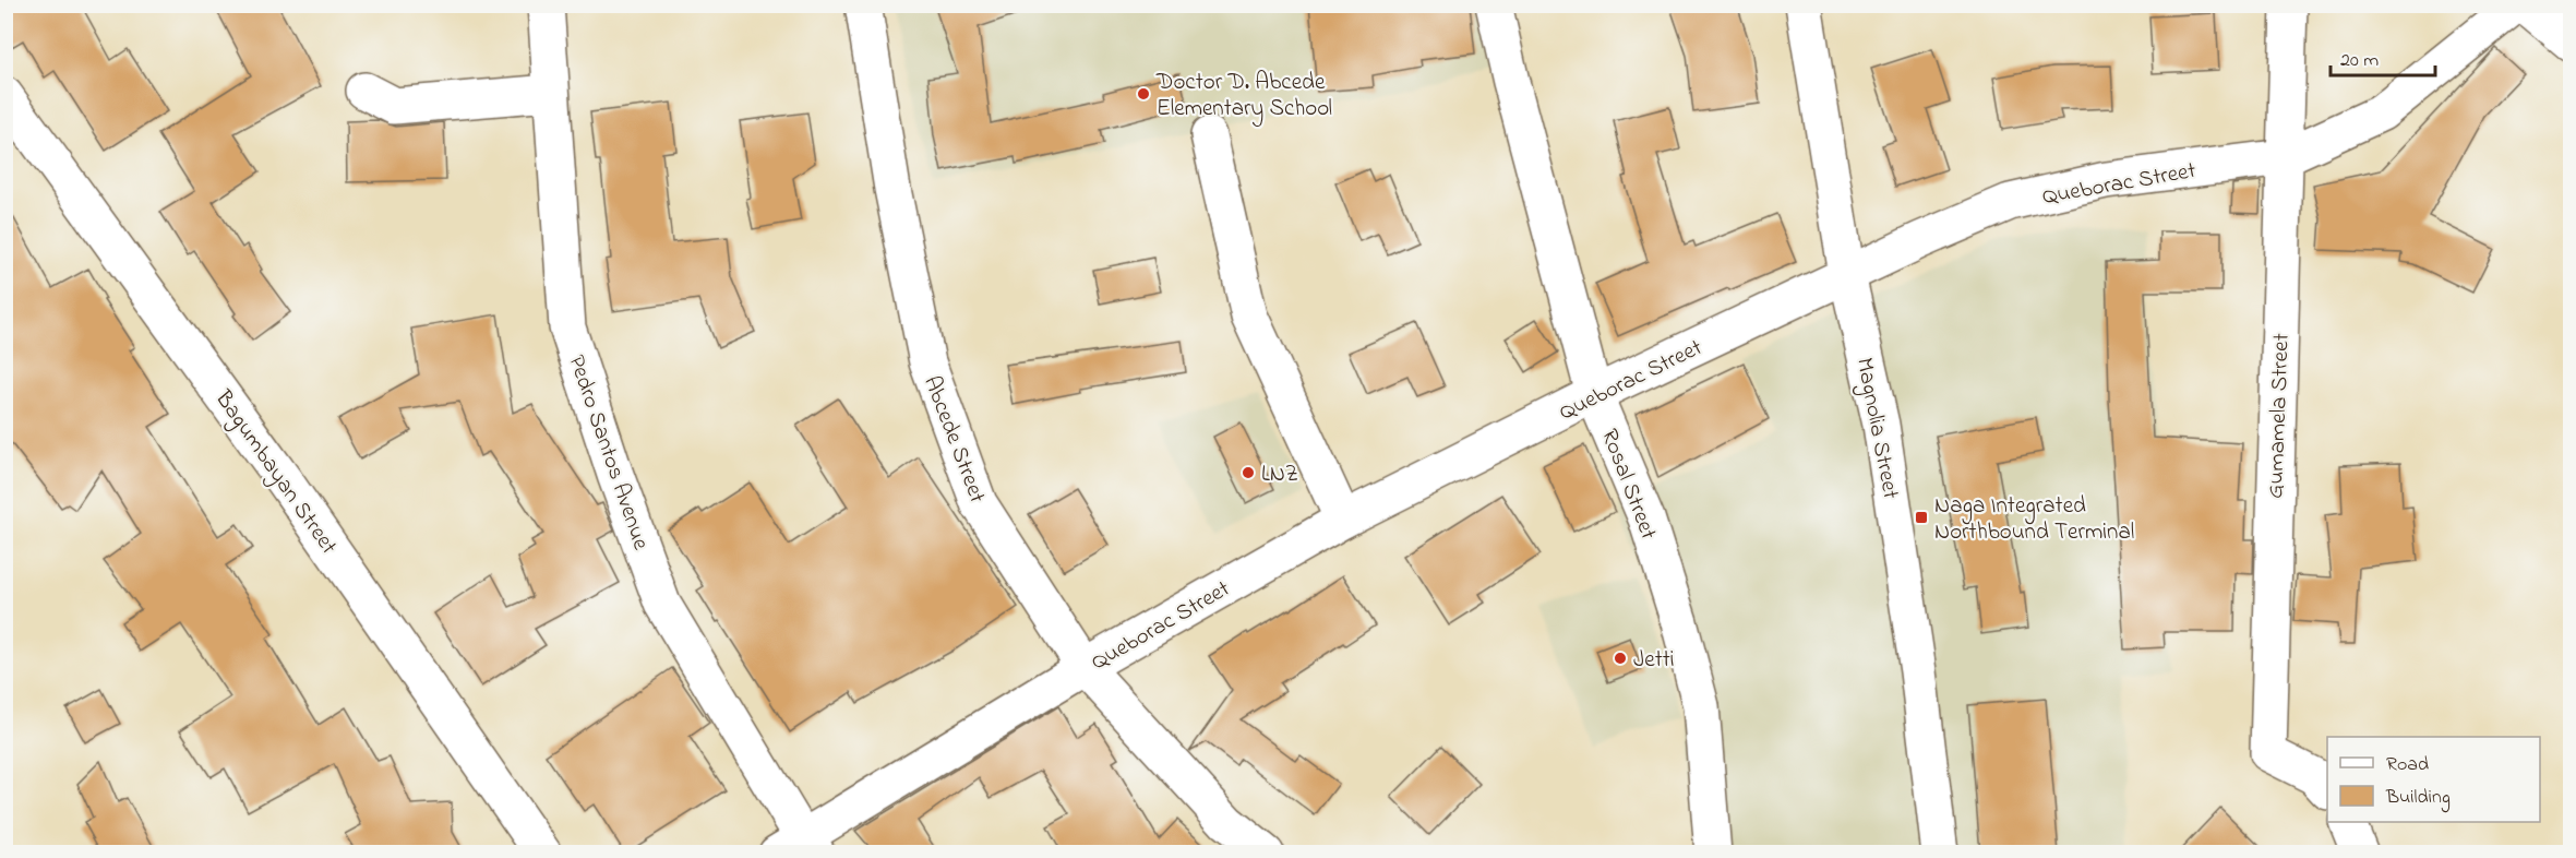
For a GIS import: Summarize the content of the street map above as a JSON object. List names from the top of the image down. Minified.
{"streets":{"street":["Queborac Street","Gumamela Street","Magnolia Street","Abcede Street","Pedro Santos Avenue","Bagumbayan Street","Rosal Street"]},"crossings":[["Queborac Street","Gumamela Street"],["Queborac Street","Magnolia Street"],["Queborac Street","Abcede Street"],["Queborac Street","Pedro Santos Avenue"],["Queborac Street","Rosal Street"]],"places":{"other":["Doctor D. Abcede Elementary School","LNZ","Jetti"],"transit":["Naga Integrated Northbound Terminal"]},"legend":["Road","Building"],"scale_bar":"20 m"}
